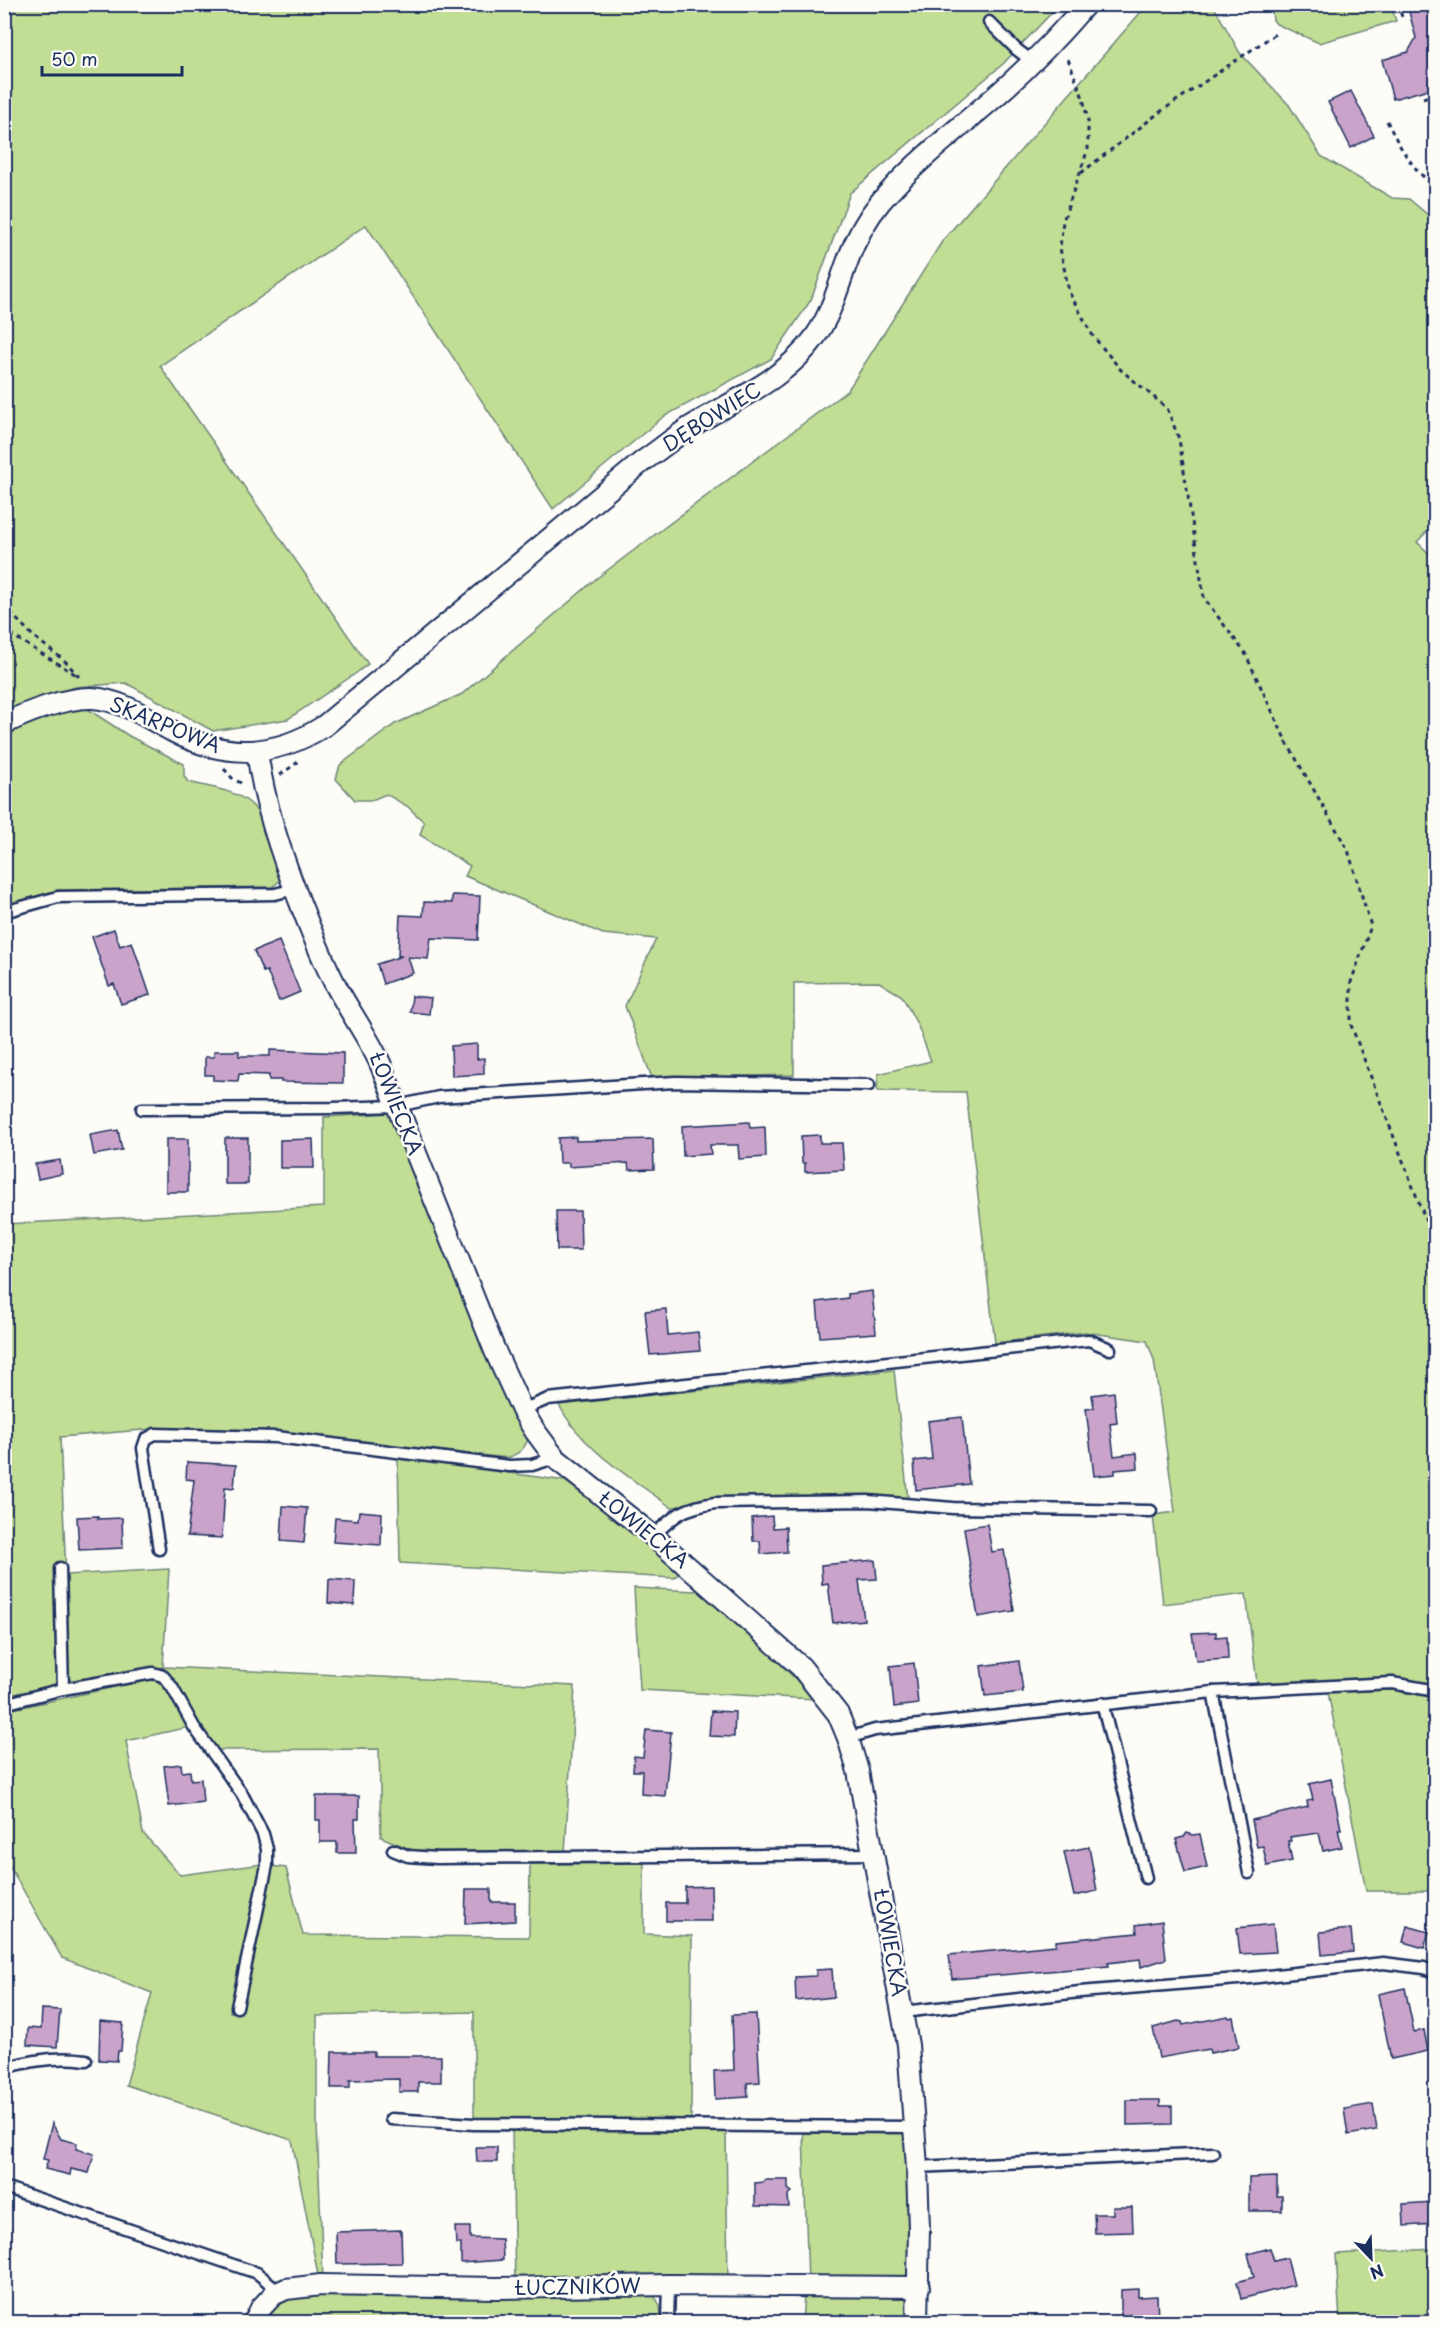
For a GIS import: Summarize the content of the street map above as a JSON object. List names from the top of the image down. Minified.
{"streets":{"street":["DĘBOWIEC","SKARPOWA","ŁOWIECKA","ŁUCZNIKÓW"]},"crossings":[["DĘBOWIEC","SKARPOWA"],["DĘBOWIEC","ŁOWIECKA"],["SKARPOWA","ŁOWIECKA"],["ŁOWIECKA","ŁUCZNIKÓW"]],"scale_bar":"50 m","north":"bottom right"}
